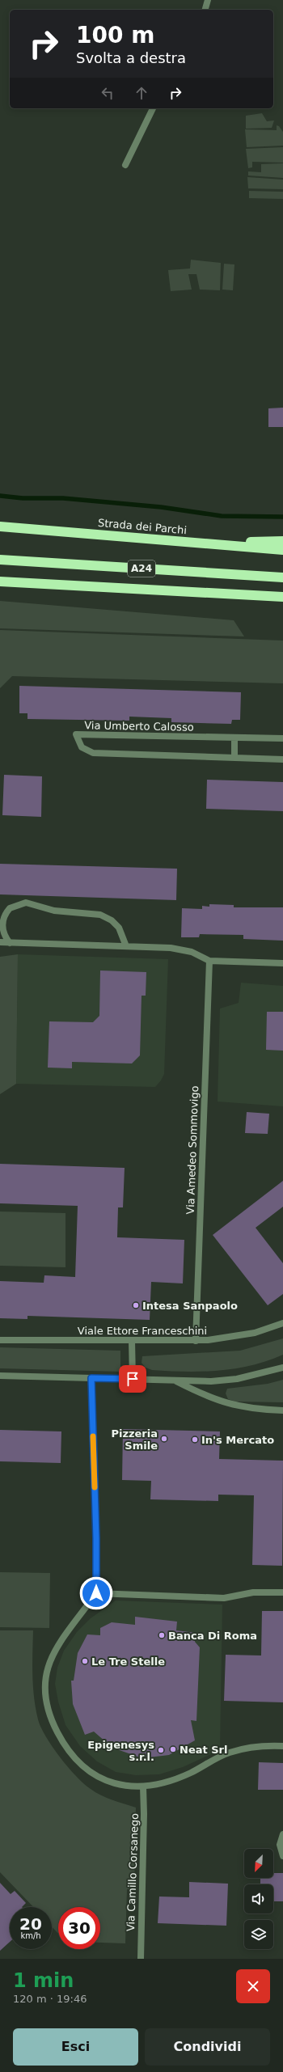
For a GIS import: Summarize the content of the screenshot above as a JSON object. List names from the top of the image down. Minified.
{"streets":{"highway":["Strada dei Parchi","A24"],"street":["Via Umberto Calosso","Via Amedeo Sommovigo","Viale Ettore Franceschini","Via Camillo Corsanego"]},"crossings":[["Via Amedeo Sommovigo","Viale Ettore Franceschini"]],"places":["Intesa Sanpaolo","Pizzeria Smile","In's Mercato","Banca Di Roma","Le Tre Stelle","Neat Srl","Epigenesys s.r.l."],"north":"bottom left","page":{"turn":["100 m","Svolta a destra"],"speed":"20 km/h","limit":"30","heading":["1 min","120 m · 19:46"],"buttons":["Esci","Condividi"]}}
